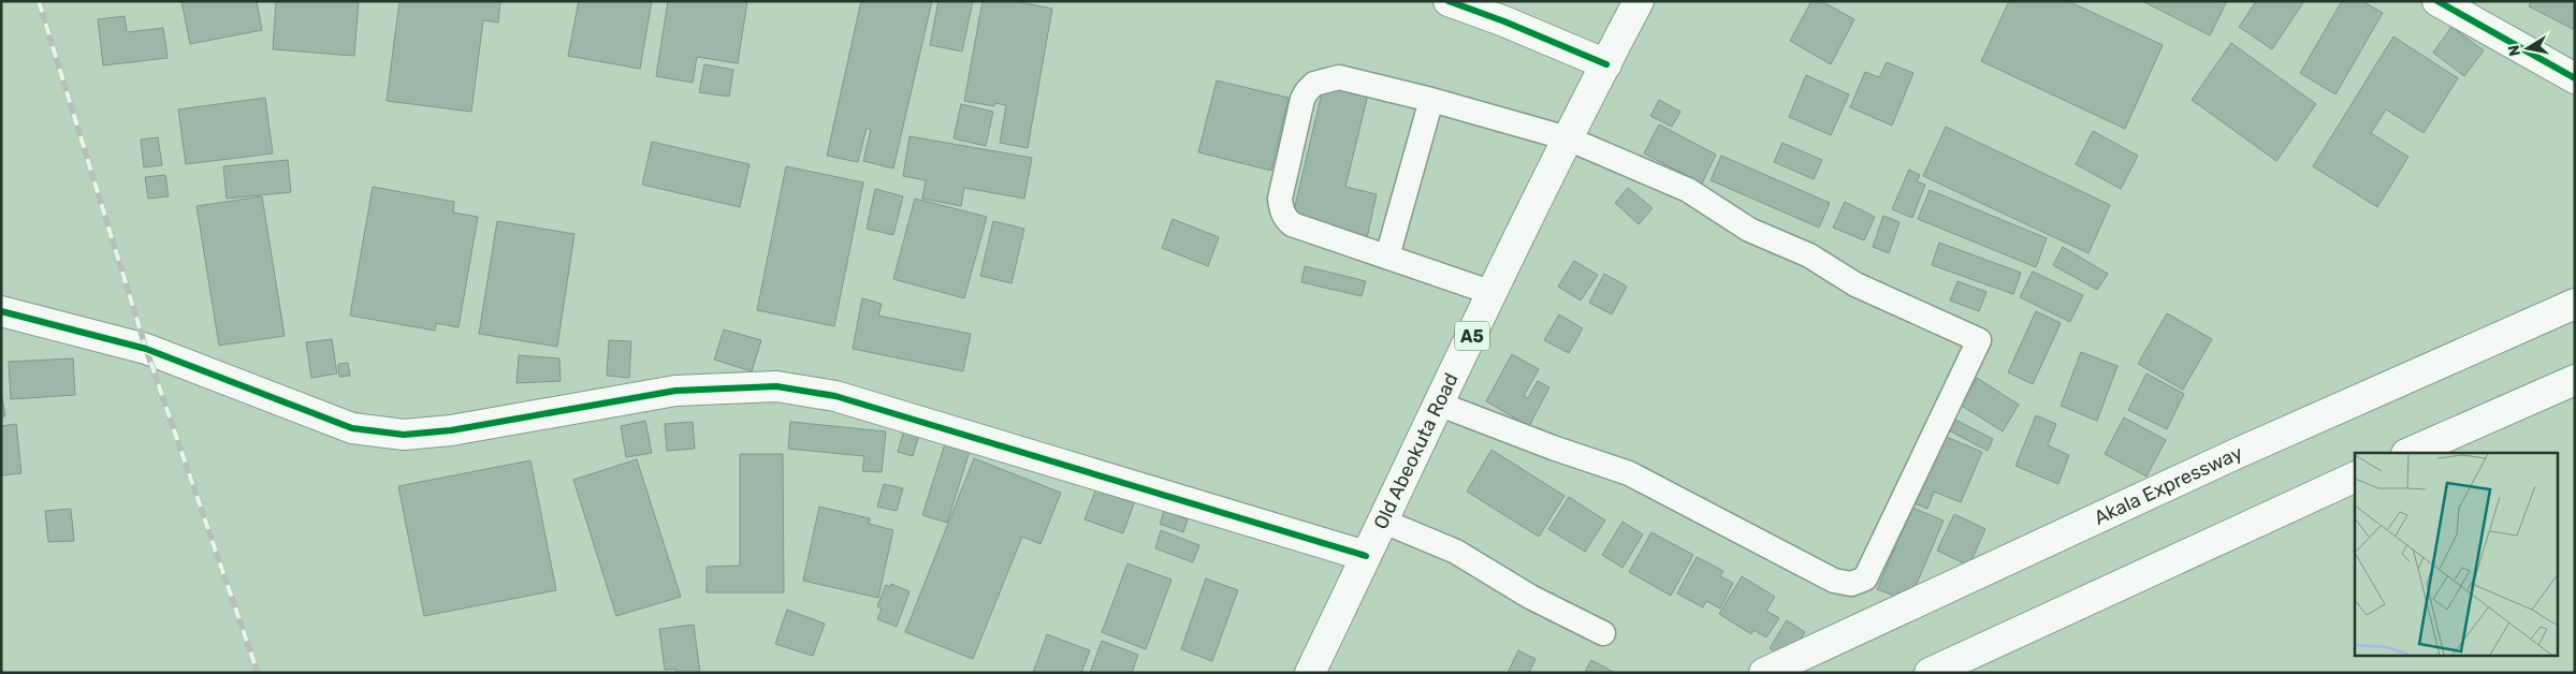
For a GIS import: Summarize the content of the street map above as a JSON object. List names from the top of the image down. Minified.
{"streets":{"main road":["A5","Old Abeokuta Road","Akala Expressway"]},"north":"left"}
